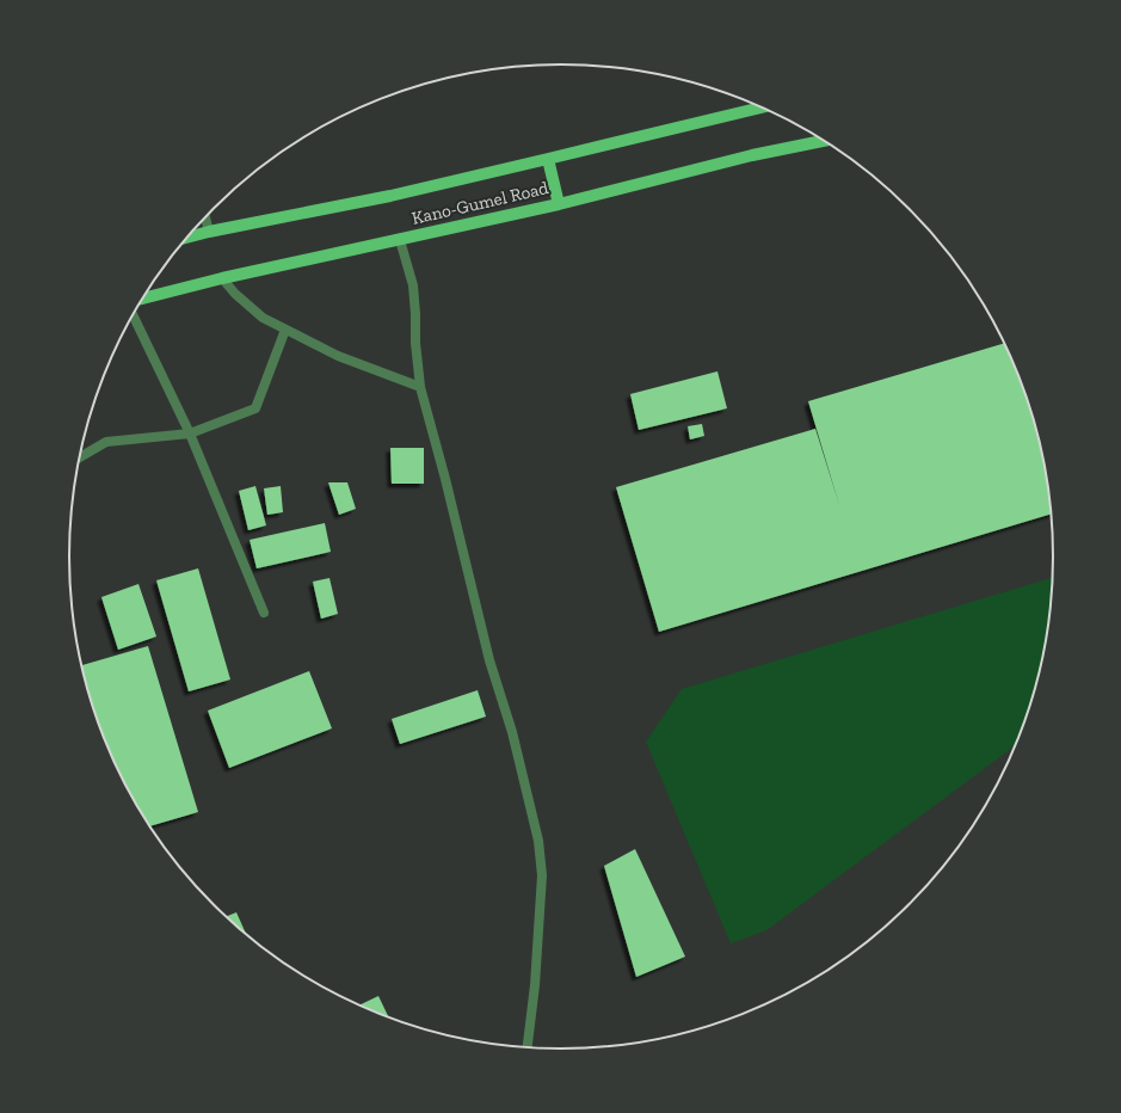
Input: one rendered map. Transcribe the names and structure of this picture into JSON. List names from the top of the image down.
{
  "streets": {
    "main road": ["Kano-Gumel Road"]
  }
}
